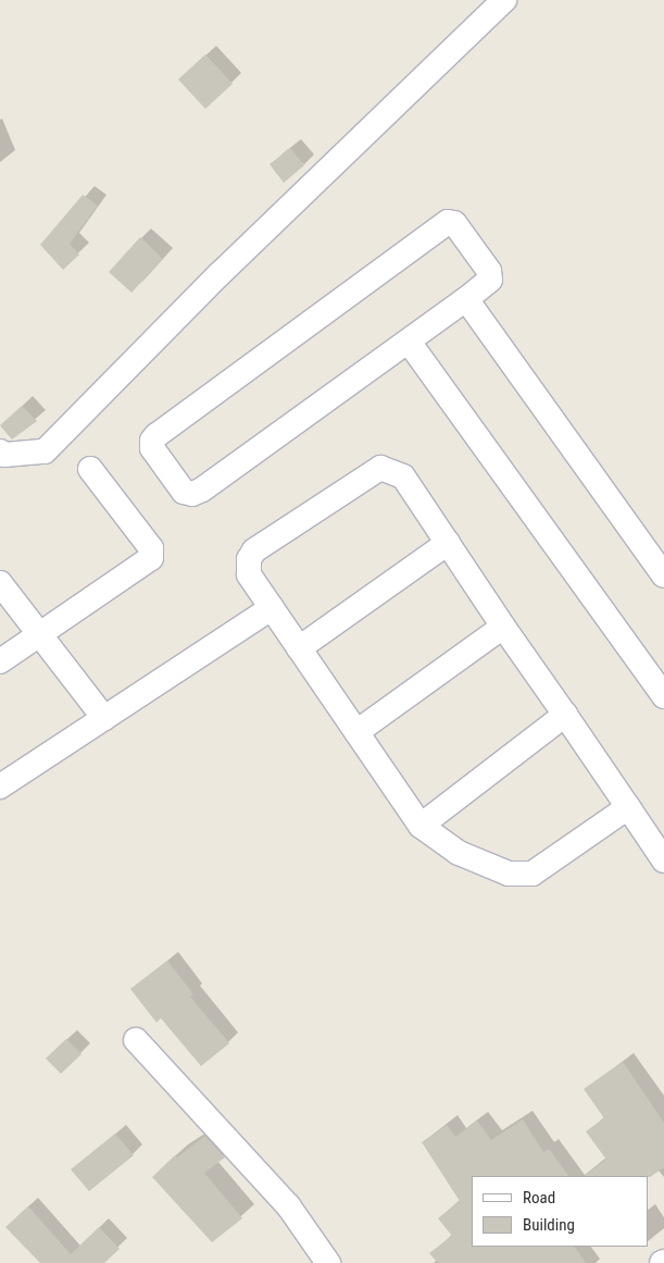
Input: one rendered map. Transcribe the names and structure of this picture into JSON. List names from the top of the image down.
{
  "legend": ["Road", "Building"]
}
